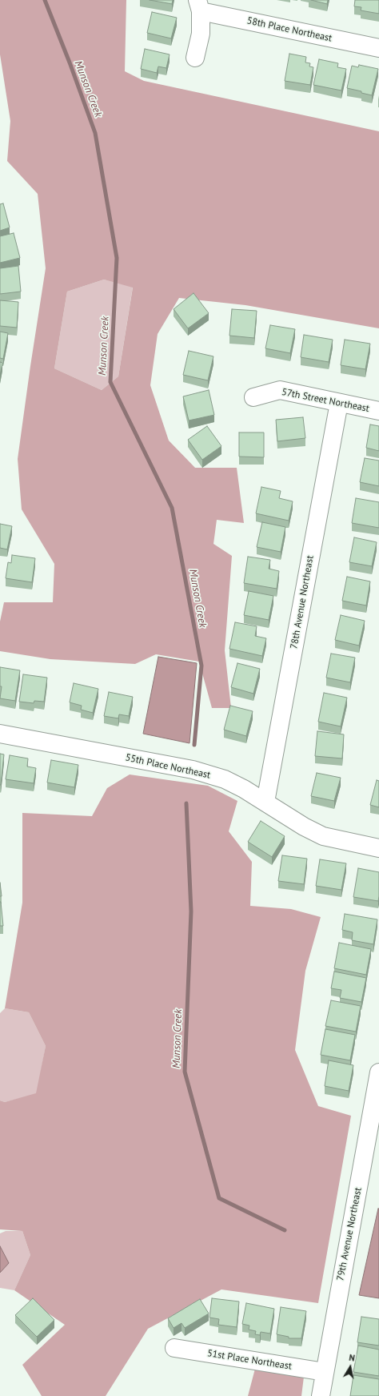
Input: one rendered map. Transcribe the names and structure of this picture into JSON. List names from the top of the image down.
{
  "streets": {
    "street": [
      "58th Place Northeast",
      "57th Street Northeast",
      "78th Avenue Northeast",
      "55th Place Northeast",
      "79th Avenue Northeast",
      "51st Place Northeast"
    ]
  },
  "crossings": [
    ["57th Street Northeast", "78th Avenue Northeast"],
    ["78th Avenue Northeast", "55th Place Northeast"],
    ["79th Avenue Northeast", "51st Place Northeast"]
  ],
  "water": ["Munson Creek"],
  "north": "top"
}
